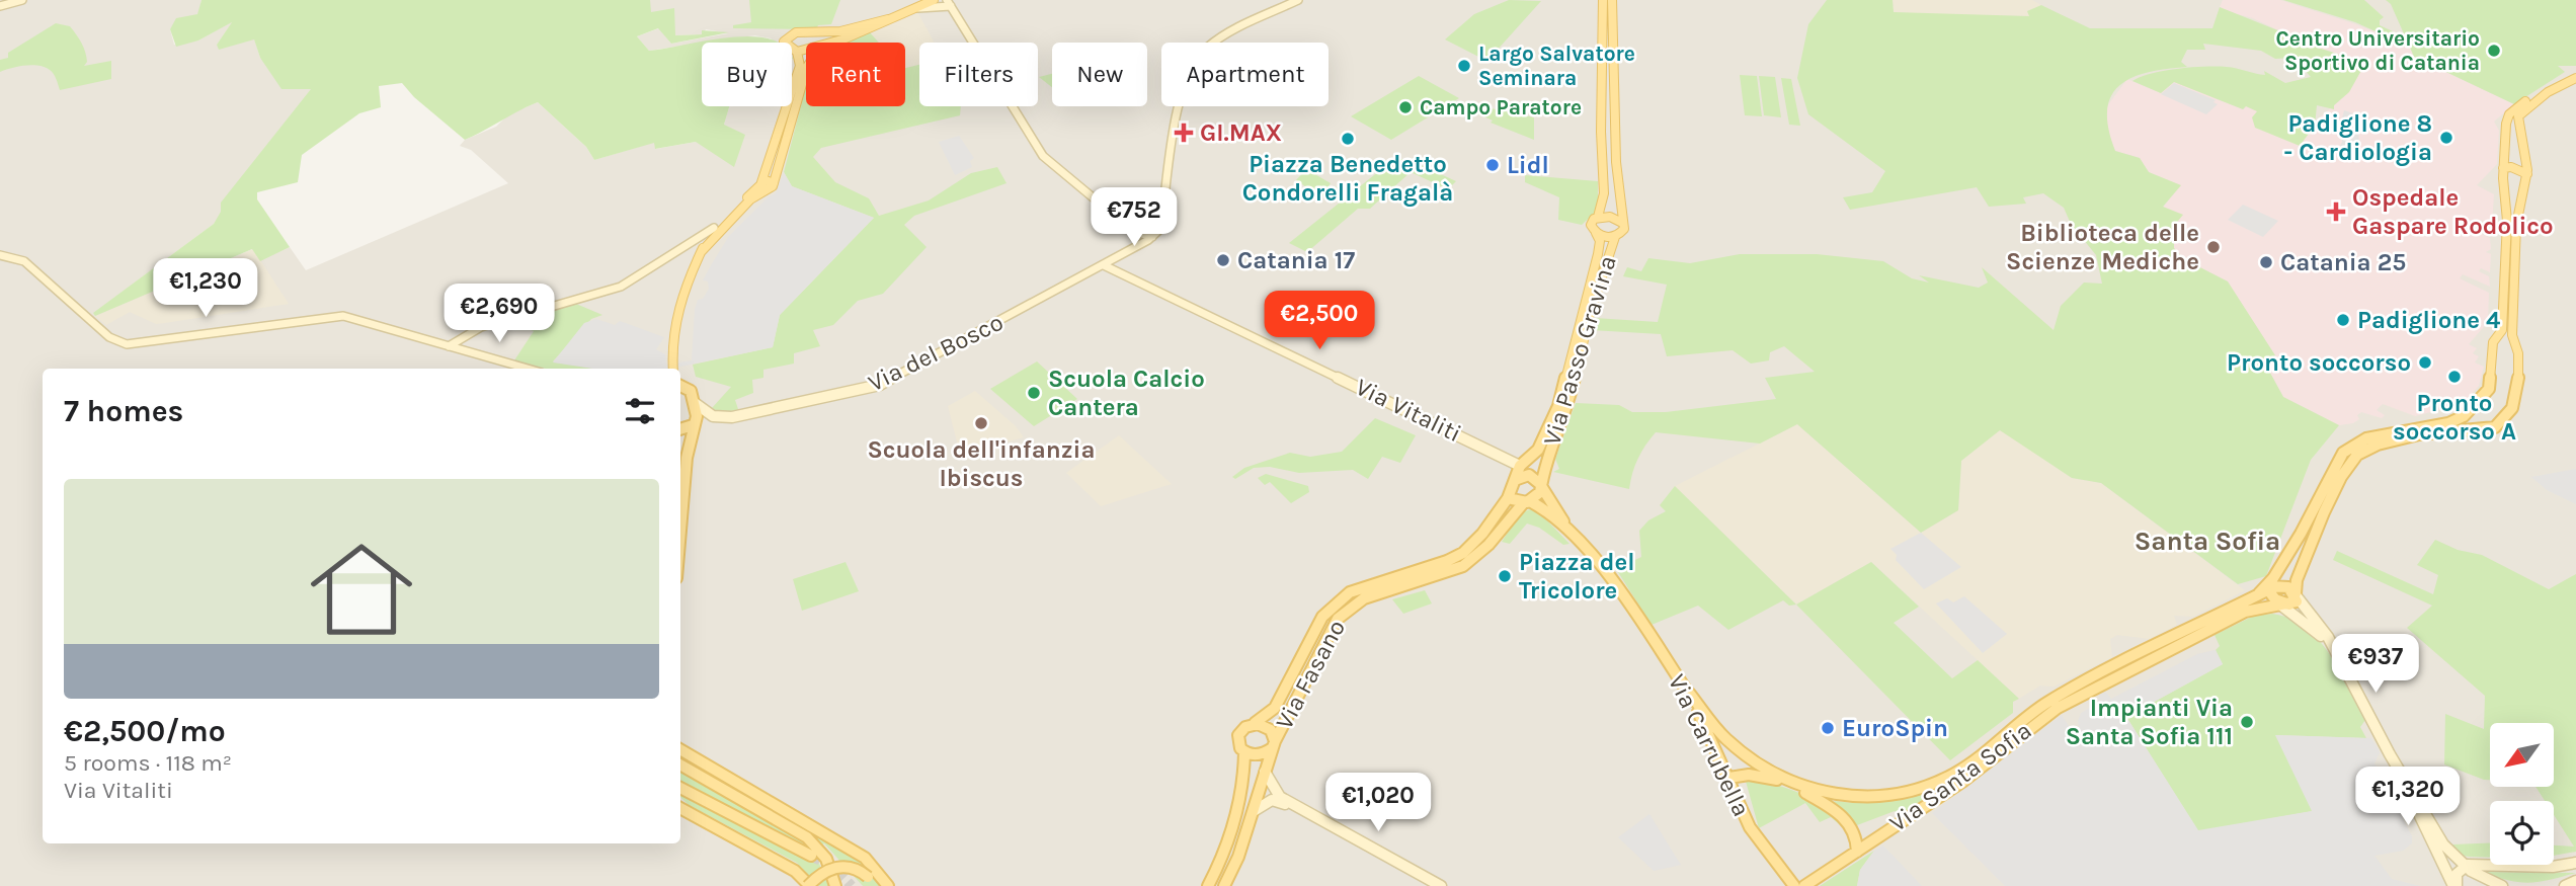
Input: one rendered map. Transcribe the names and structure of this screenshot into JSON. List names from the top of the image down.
{
  "streets": {
    "main road": [
      "Via Passo Gravina",
      "Via del Bosco",
      "Via Vitaliti",
      "Via Fasano",
      "Via Carrubella",
      "Via Santa Sofia"
    ]
  },
  "crossings": [
    ["Via Passo Gravina", "Via Vitaliti"],
    ["Via Passo Gravina", "Via Fasano"],
    ["Via del Bosco", "Via Vitaliti"],
    ["Via Carrubella", "Via Santa Sofia"]
  ],
  "districts": ["Santa Sofia"],
  "places": {
    "other": [
      "Centro Universitario Sportivo di Catania",
      "Largo Salvatore Seminara",
      "Campo Paratore",
      "Padiglione 8 - Cardiologia",
      "Piazza Benedetto Condorelli Fragalà",
      "Lidl",
      "Biblioteca delle Scienze Mediche",
      "Catania 17",
      "Catania 25",
      "Padiglione 4",
      "Pronto soccorso",
      "Pronto soccorso A",
      "Scuola Calcio Cantera",
      "Scuola dell'infanzia Ibiscus",
      "Piazza del Tricolore",
      "Impianti Via Santa Sofia 111",
      "EuroSpin"
    ],
    "health": ["GI.MAX", "Ospedale Gaspare Rodolico"]
  },
  "north": "bottom left",
  "page": {
    "chip": [
      "Buy",
      "Rent",
      "Filters",
      "New",
      "Apartment"
    ],
    "price": [
      "€752",
      "€1,230",
      "€2,690",
      "€2,500",
      "€937",
      "€1,320",
      "€1,020"
    ],
    "heading": "7 homes",
    "list": [
      {
        "name": "€2,500/mo",
        "note": "5 rooms · 118 m² · Via Vitaliti"
      }
    ]
  }
}
